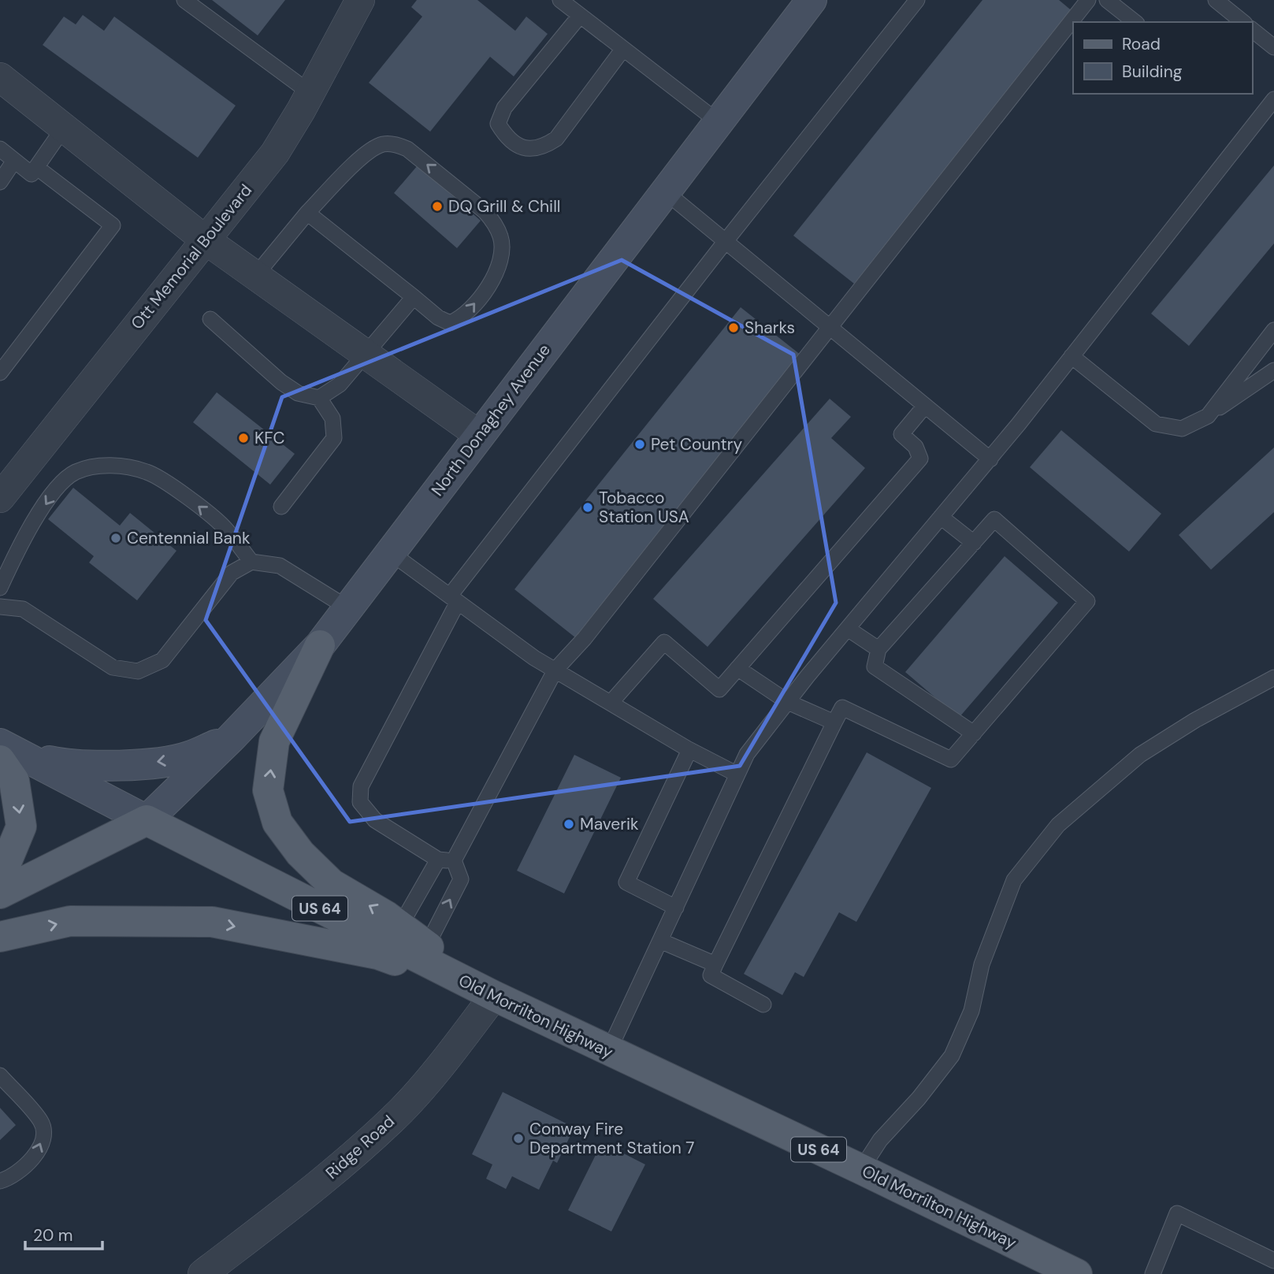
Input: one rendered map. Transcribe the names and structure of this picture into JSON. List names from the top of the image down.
{
  "streets": {
    "main road": ["US 64", "Old Morrilton Highway"],
    "street": ["Ott Memorial Boulevard", "North Donaghey Avenue", "Ridge Road"]
  },
  "crossings": [
    ["North Donaghey Avenue", "Old Morrilton Highway"],
    ["Old Morrilton Highway", "Ridge Road"]
  ],
  "places": [
    "DQ Grill & Chill",
    "Sharks",
    "KFC",
    "Pet Country",
    "Tobacco Station USA",
    "Centennial Bank",
    "Maverik",
    "Conway Fire Department Station 7"
  ],
  "legend": ["Road", "Building"],
  "scale_bar": "20 m"
}
